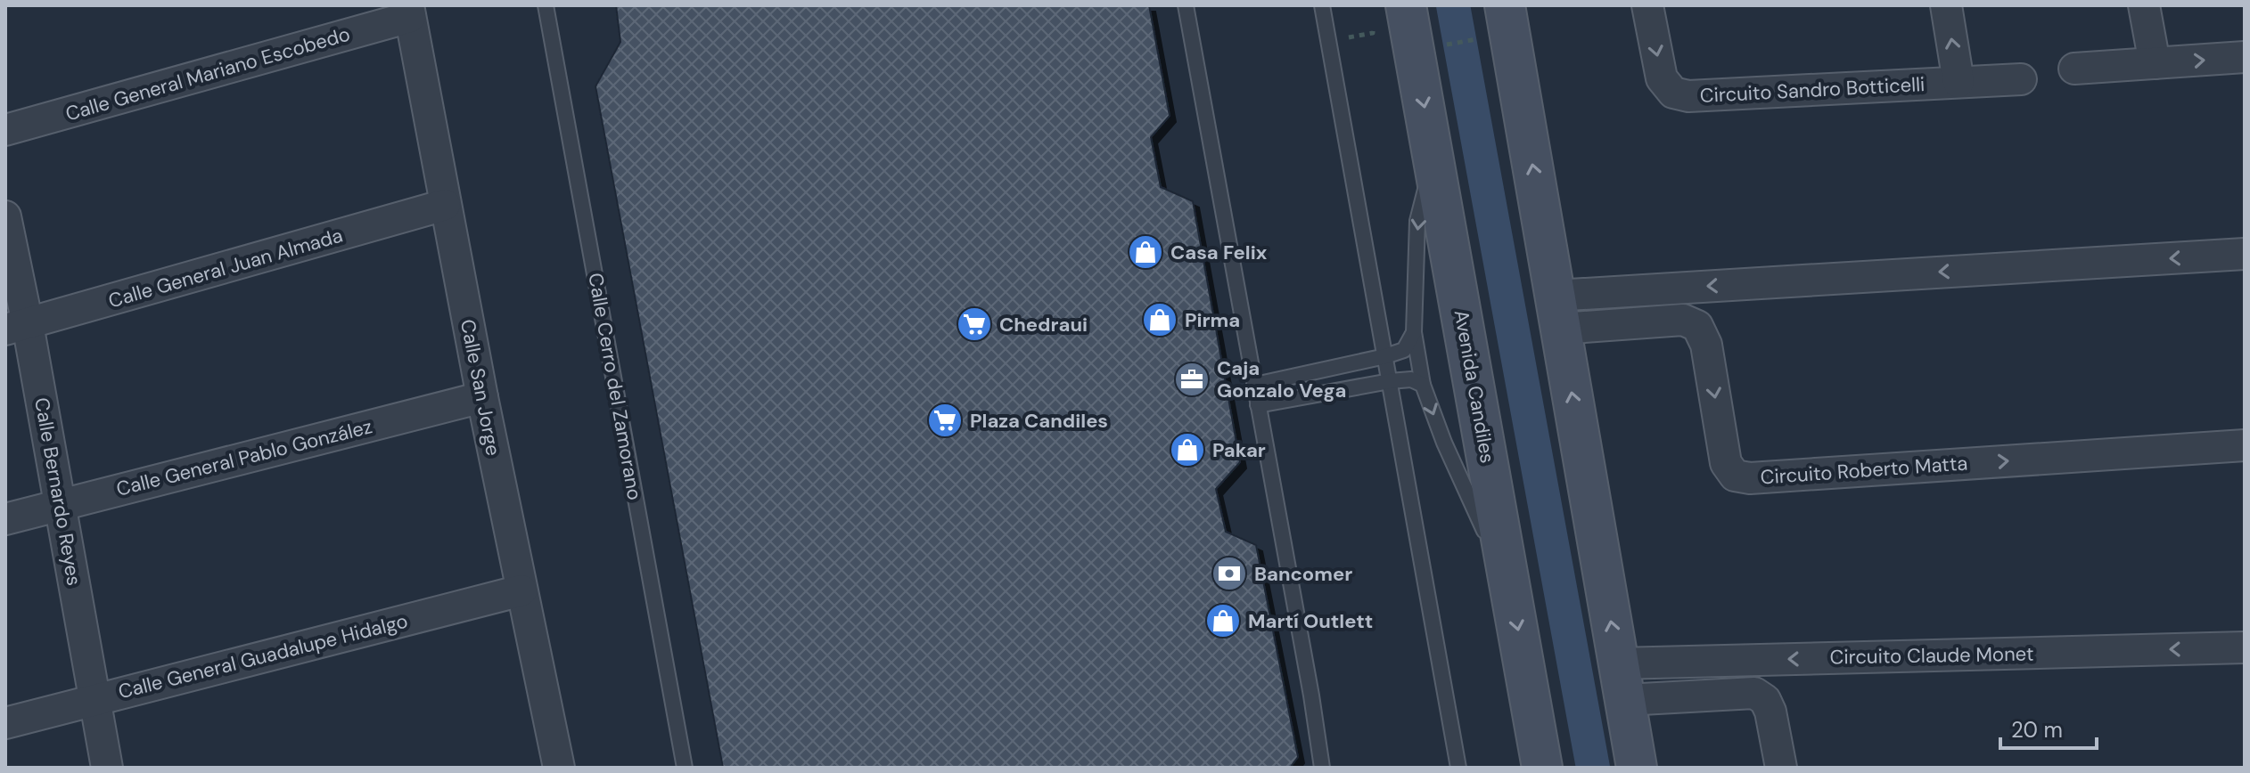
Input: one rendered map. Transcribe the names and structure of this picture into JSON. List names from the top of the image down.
{
  "streets": {
    "main road": ["Avenida Candiles"],
    "street": [
      "Calle General Mariano Escobedo",
      "Circuito Sandro Botticelli",
      "Calle General Juan Almada",
      "Calle San Jorge",
      "Calle General Pablo González",
      "Circuito Roberto Matta",
      "Calle Bernardo Reyes",
      "Circuito Claude Monet",
      "Calle General Guadalupe Hidalgo"
    ],
    "lane": ["Calle Cerro del Zamorano"]
  },
  "crossings": [
    ["Calle General Mariano Escobedo", "Calle San Jorge"],
    ["Calle General Juan Almada", "Calle San Jorge"],
    ["Calle General Juan Almada", "Calle Bernardo Reyes"],
    ["Calle San Jorge", "Calle General Pablo González"],
    ["Calle San Jorge", "Calle General Guadalupe Hidalgo"],
    ["Calle General Pablo González", "Calle Bernardo Reyes"],
    ["Calle Bernardo Reyes", "Calle General Guadalupe Hidalgo"]
  ],
  "one_way": ["Circuito Claude Monet"],
  "places": {
    "shop": [
      "Casa Felix",
      "Pirma",
      "Pakar",
      "Martí Outlett"
    ],
    "supermarket": ["Chedraui", "Plaza Candiles"],
    "office": ["Caja Gonzalo Vega"],
    "bank": ["Bancomer"]
  },
  "scale_bar": "20 m"
}
